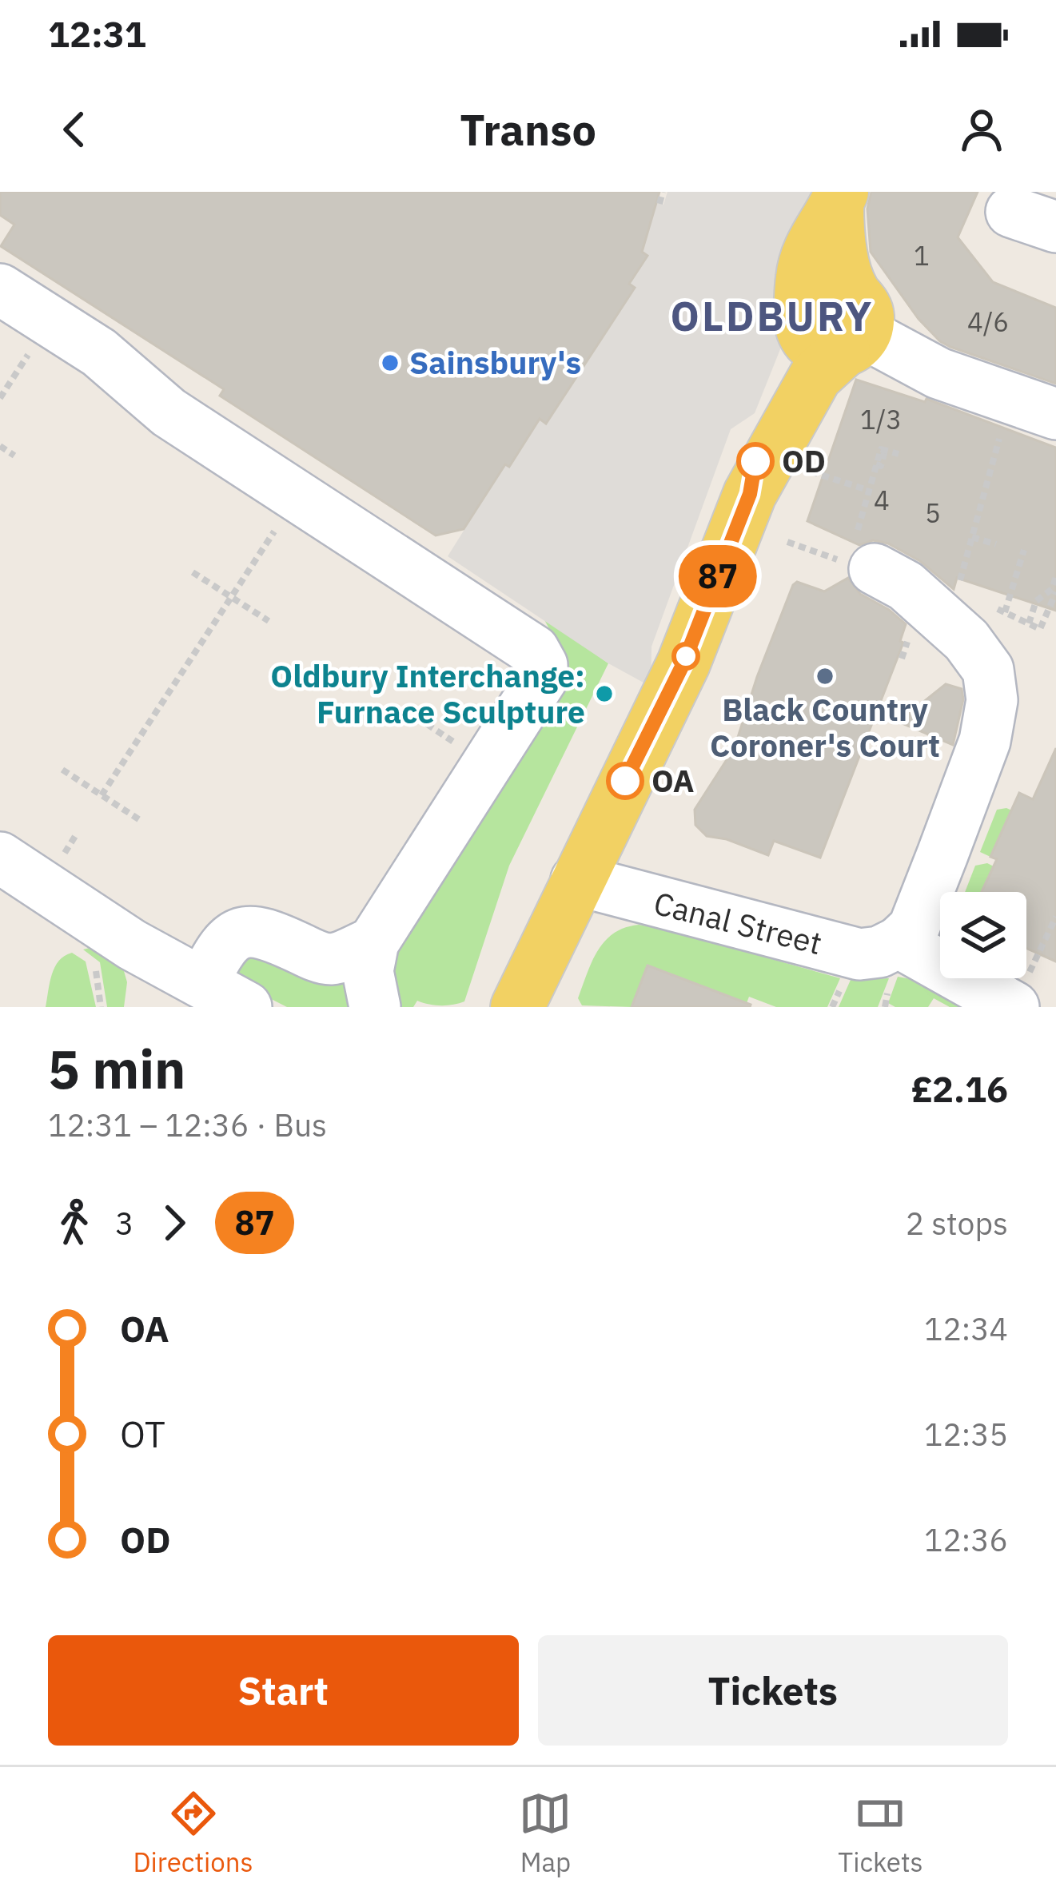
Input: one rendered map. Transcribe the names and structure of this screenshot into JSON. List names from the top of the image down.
{
  "streets": {
    "street": ["Canal Street"]
  },
  "districts": ["OLDBURY"],
  "places": [
    "Sainsbury's",
    "OD",
    "Black Country Coroner's Court",
    "Oldbury Interchange: Furnace Sculpture",
    "OA"
  ],
  "lines": ["bus line 87"],
  "house_numbers": [
    "1",
    "4/6",
    "1/3",
    "4",
    "5"
  ],
  "page": {
    "status": "12:31",
    "header": "Transo",
    "on_map": "87",
    "heading": ["5 min", "12:31 – 12:36 · Bus", "£2.16"],
    "legs": ["3", "87", "2 stops"],
    "list": [
      {
        "name": "OA",
        "value": "12:34"
      },
      {
        "name": "OT",
        "value": "12:35"
      },
      {
        "name": "OD",
        "value": "12:36"
      }
    ],
    "buttons": ["Start", "Tickets"],
    "tabs": ["Directions", "Map", "Tickets"]
  }
}
